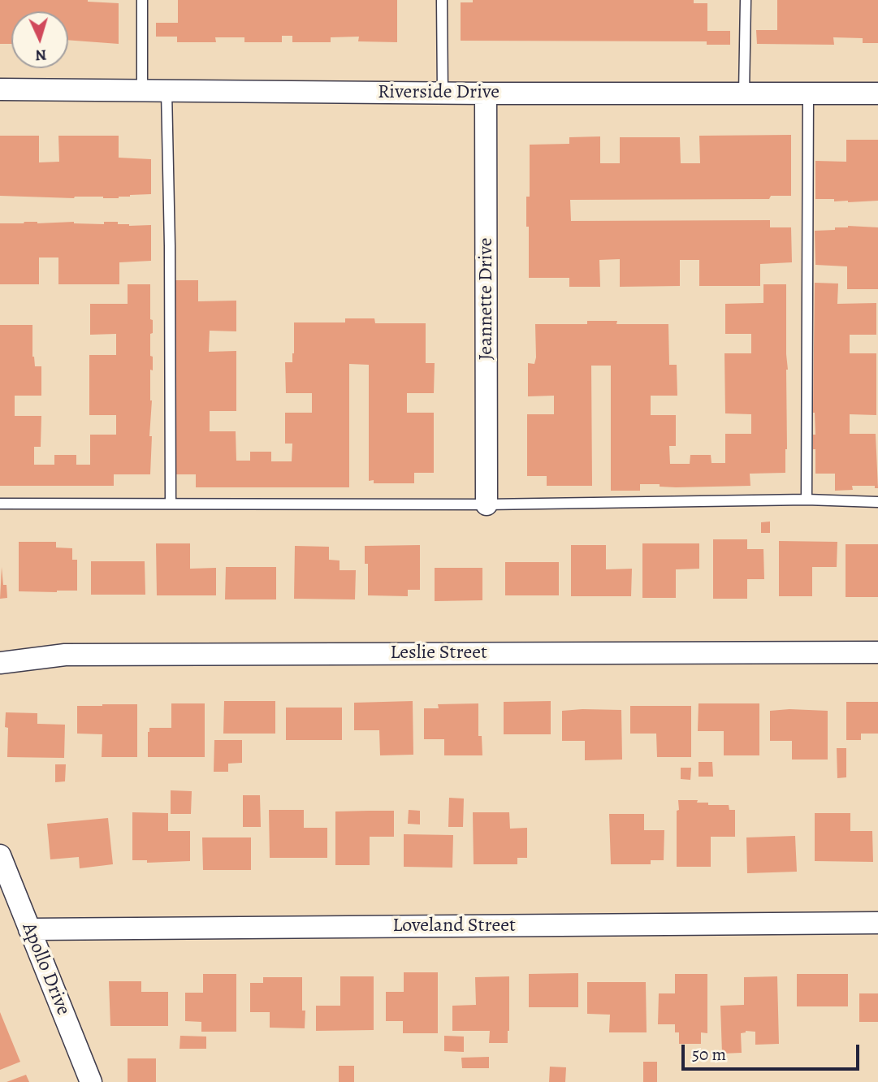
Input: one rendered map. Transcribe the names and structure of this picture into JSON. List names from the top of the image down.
{
  "streets": {
    "street": [
      "Riverside Drive",
      "Jeannette Drive",
      "Leslie Street",
      "Loveland Street",
      "Apollo Drive"
    ]
  },
  "crossings": [
    ["Riverside Drive", "Jeannette Drive"],
    ["Loveland Street", "Apollo Drive"]
  ],
  "scale_bar": "50 m",
  "north": "bottom"
}
